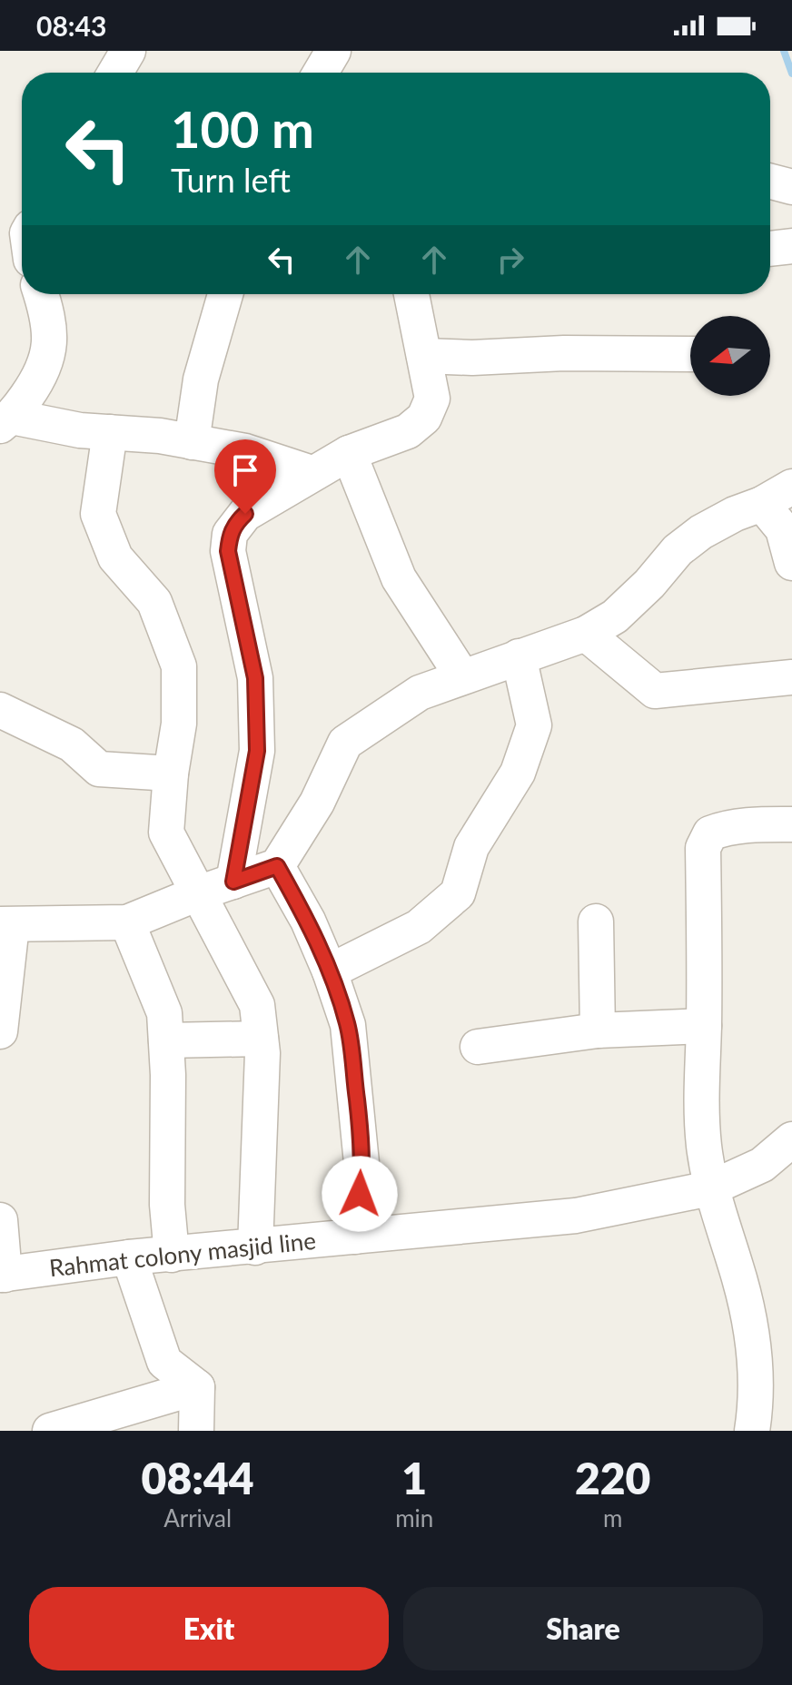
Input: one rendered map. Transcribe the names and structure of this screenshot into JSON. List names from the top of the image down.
{
  "streets": {
    "street": ["Rahmat colony masjid line"]
  },
  "north": "left",
  "page": {
    "status": "08:43",
    "turn": ["100 m", "Turn left"],
    "eta": [
      "08:44",
      "Arrival",
      "1",
      "min",
      "220",
      "m"
    ],
    "buttons": ["Exit", "Share"]
  }
}
